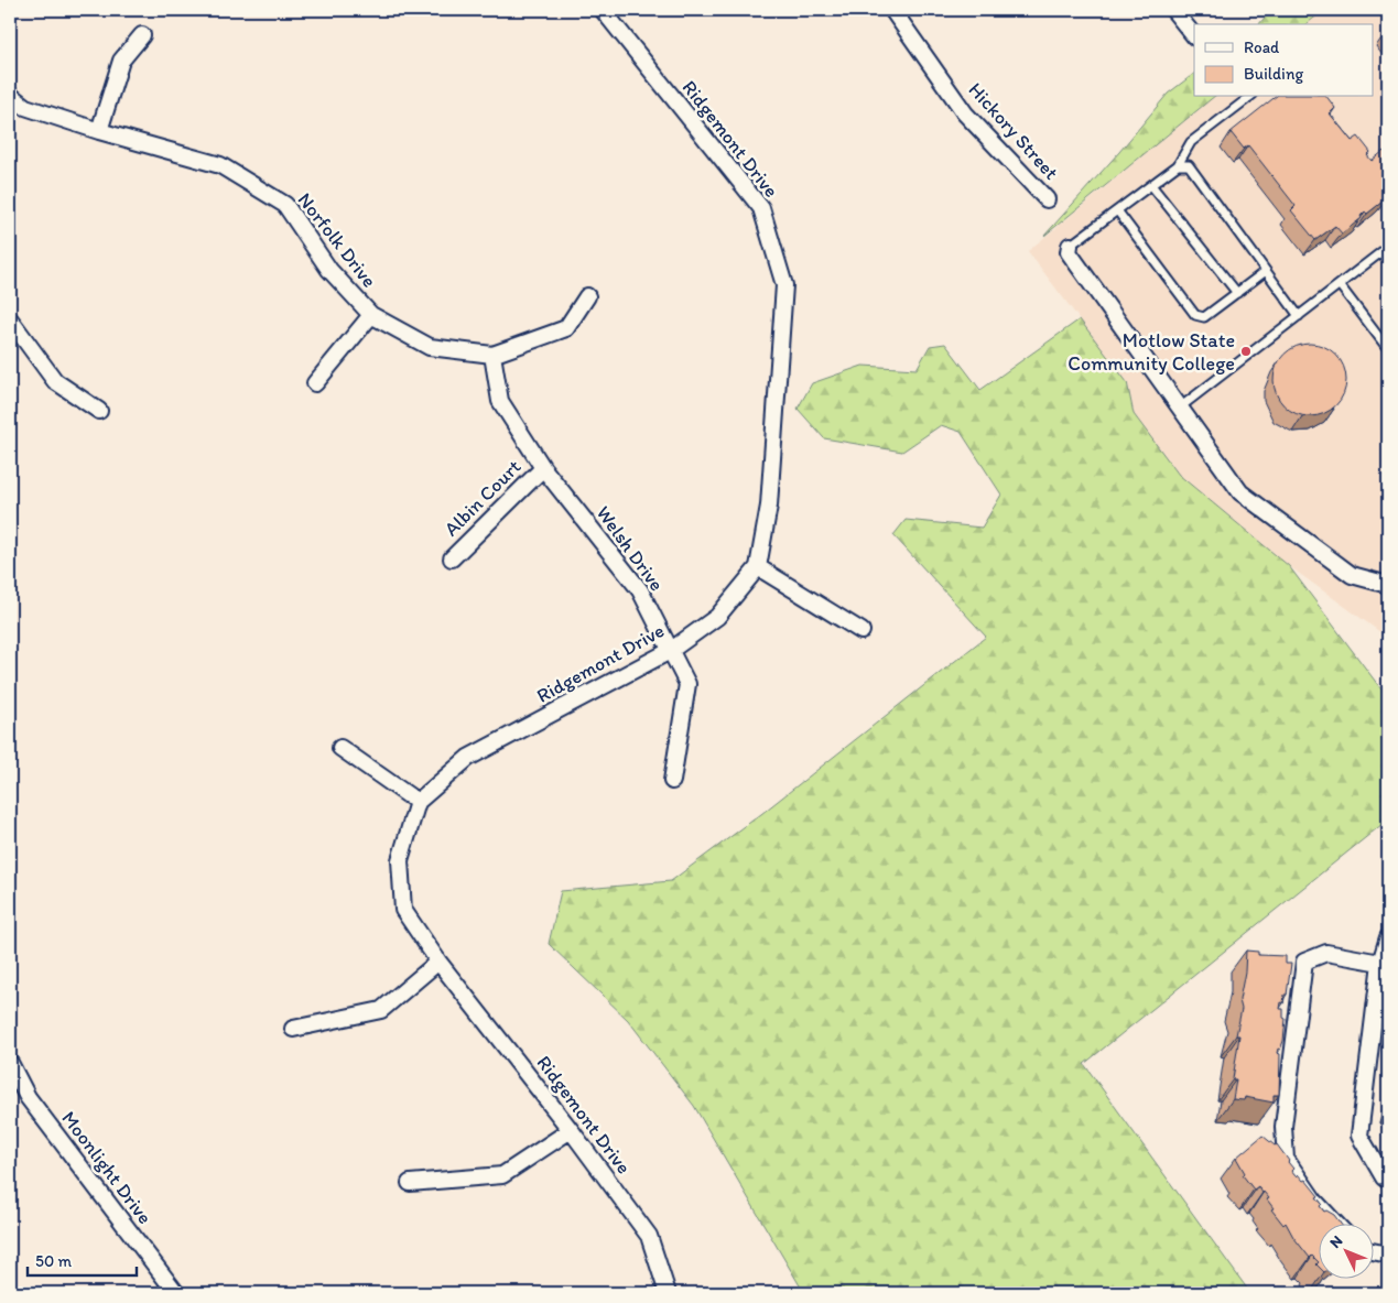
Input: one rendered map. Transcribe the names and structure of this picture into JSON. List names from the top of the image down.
{
  "streets": {
    "street": [
      "Hickory Street",
      "Ridgemont Drive",
      "Norfolk Drive",
      "Albin Court",
      "Welsh Drive",
      "Moonlight Drive"
    ]
  },
  "crossings": [
    ["Ridgemont Drive", "Welsh Drive"],
    ["Norfolk Drive", "Welsh Drive"],
    ["Albin Court", "Welsh Drive"]
  ],
  "places": ["Motlow State Community College"],
  "legend": ["Road", "Building"],
  "scale_bar": "50 m",
  "north": "top left"
}
